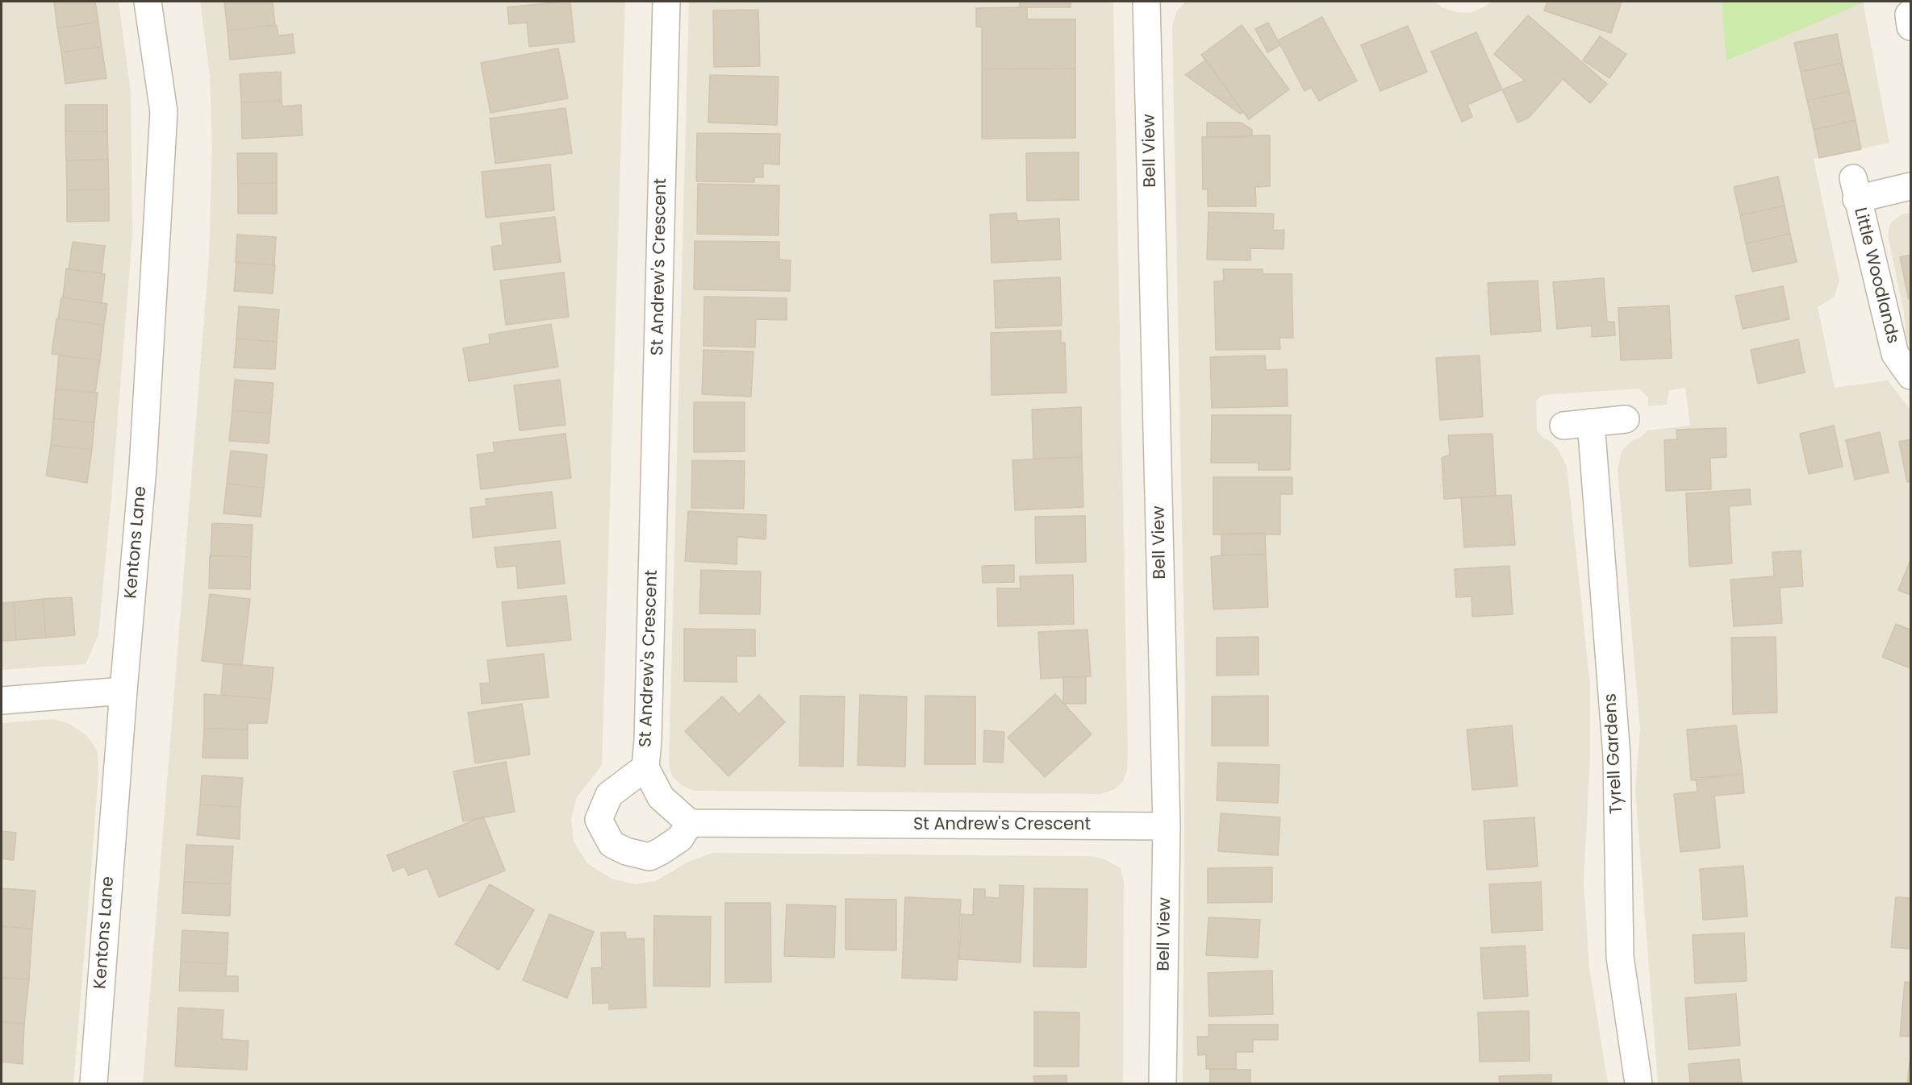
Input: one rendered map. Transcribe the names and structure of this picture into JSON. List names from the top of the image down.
{
  "streets": {
    "street": [
      "Bell View",
      "St Andrew's Crescent",
      "Little Woodlands",
      "Kentons Lane",
      "Tyrell Gardens"
    ]
  },
  "crossings": [
    ["Bell View", "St Andrew's Crescent"]
  ]
}
